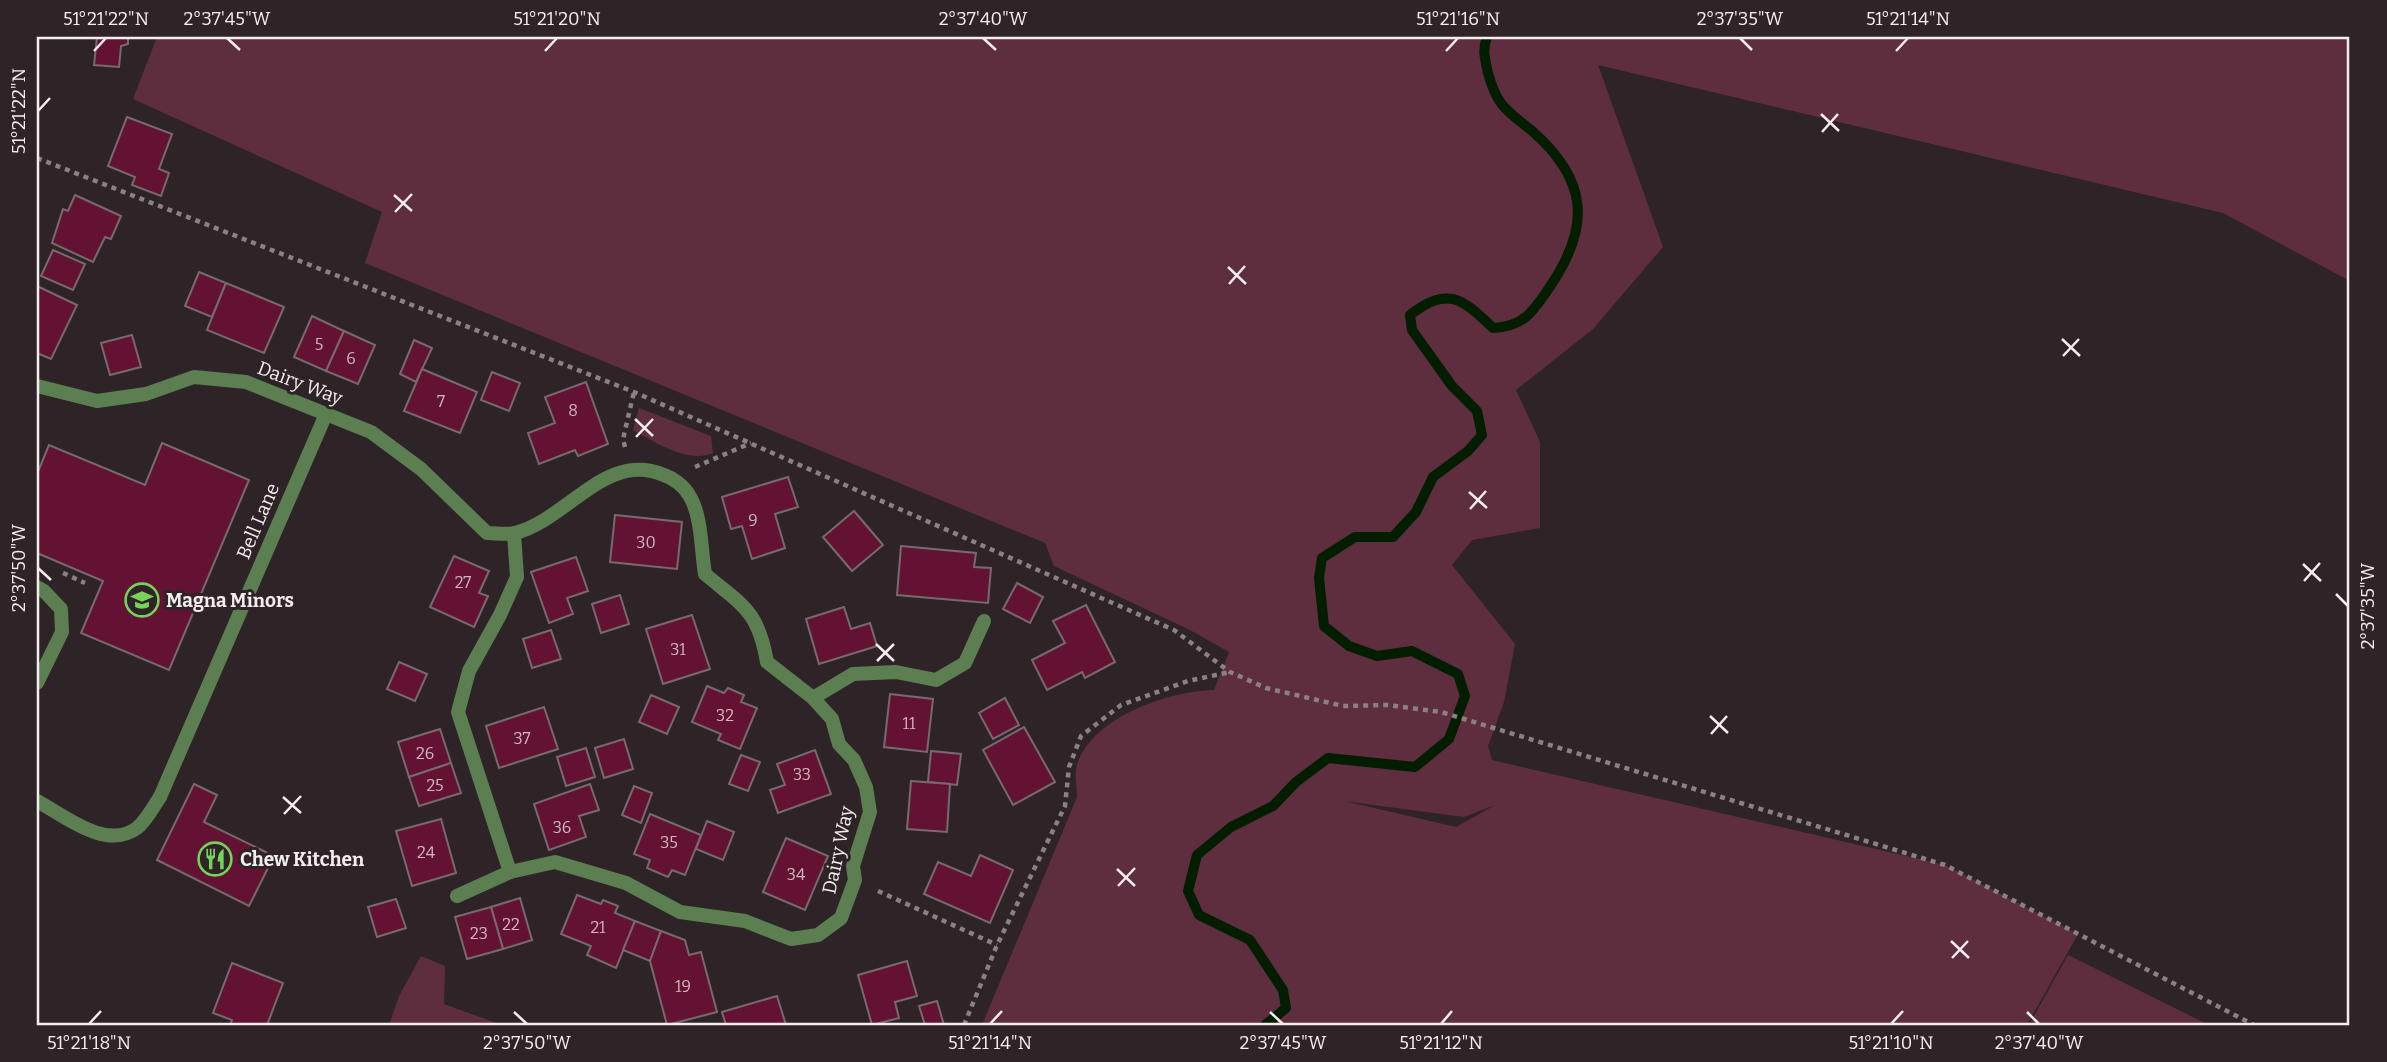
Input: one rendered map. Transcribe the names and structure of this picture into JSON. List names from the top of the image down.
{
  "streets": {
    "street": ["Dairy Way", "Bell Lane"]
  },
  "crossings": [
    ["Dairy Way", "Bell Lane"]
  ],
  "places": {
    "school or university": ["Magna Minors"],
    "restaurant": ["Chew Kitchen"]
  },
  "house_numbers": [
    "5",
    "6",
    "7",
    "8",
    "9",
    "30",
    "27",
    "31",
    "32",
    "11",
    "37",
    "26",
    "33",
    "25",
    "36",
    "35",
    "24",
    "34",
    "22",
    "21",
    "23",
    "19"
  ],
  "coordinates": [
    "51°21'22\"N",
    "2°37'45\"W",
    "51°21'20\"N",
    "2°37'40\"W",
    "51°21'16\"N",
    "2°37'35\"W",
    "51°21'14\"N",
    "2°37'50\"W",
    "51°21'18\"N",
    "51°21'12\"N",
    "51°21'10\"N"
  ]
}
